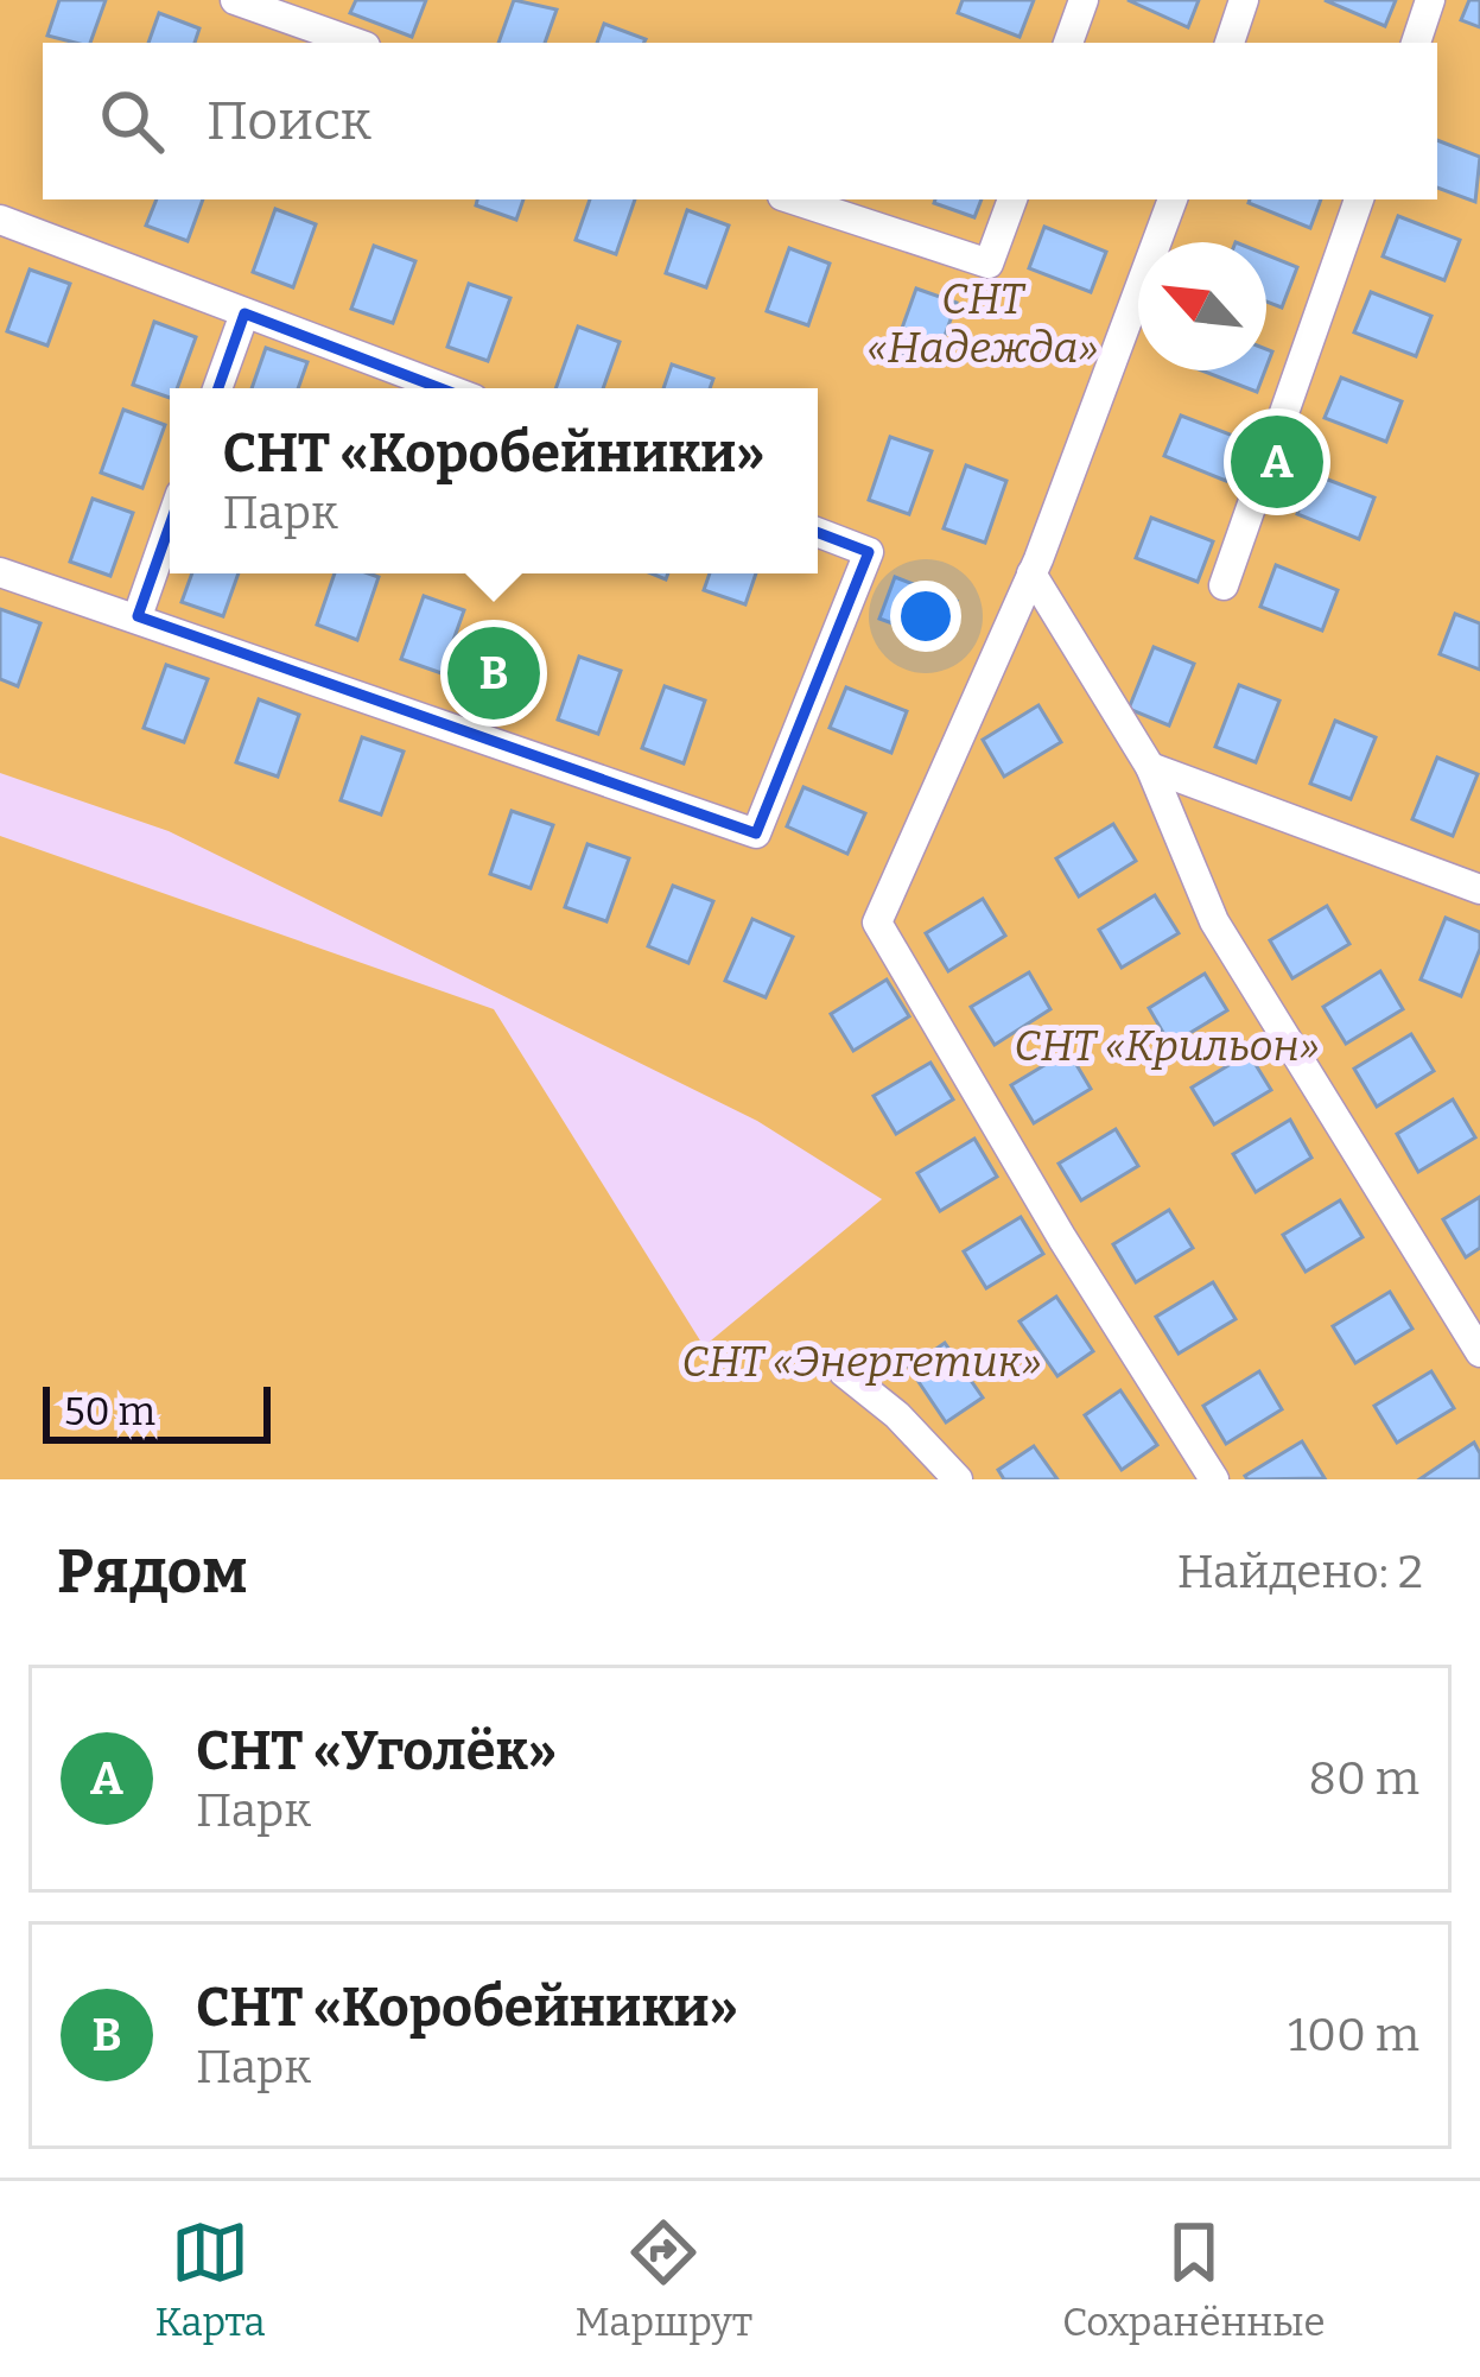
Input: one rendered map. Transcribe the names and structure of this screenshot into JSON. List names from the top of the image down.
{
  "parks": ["СНТ «Надежда»", "СНТ «Крильон»", "СНТ «Энергетик»"],
  "scale_bar": "50 m",
  "north": "top left",
  "page": {
    "search": "Поиск",
    "popup": ["СНТ «Коробейники»", "Парк"],
    "pins": ["A", "B"],
    "scale": "50 m",
    "heading": ["Рядом", "Найдено: 2"],
    "list": [
      {
        "mark": "A",
        "name": "СНТ «Уголёк»",
        "note": "Парк",
        "value": "80 m"
      },
      {
        "mark": "B",
        "name": "СНТ «Коробейники»",
        "note": "Парк",
        "value": "100 m"
      }
    ],
    "nav": ["Карта", "Маршрут", "Сохранённые"]
  }
}
